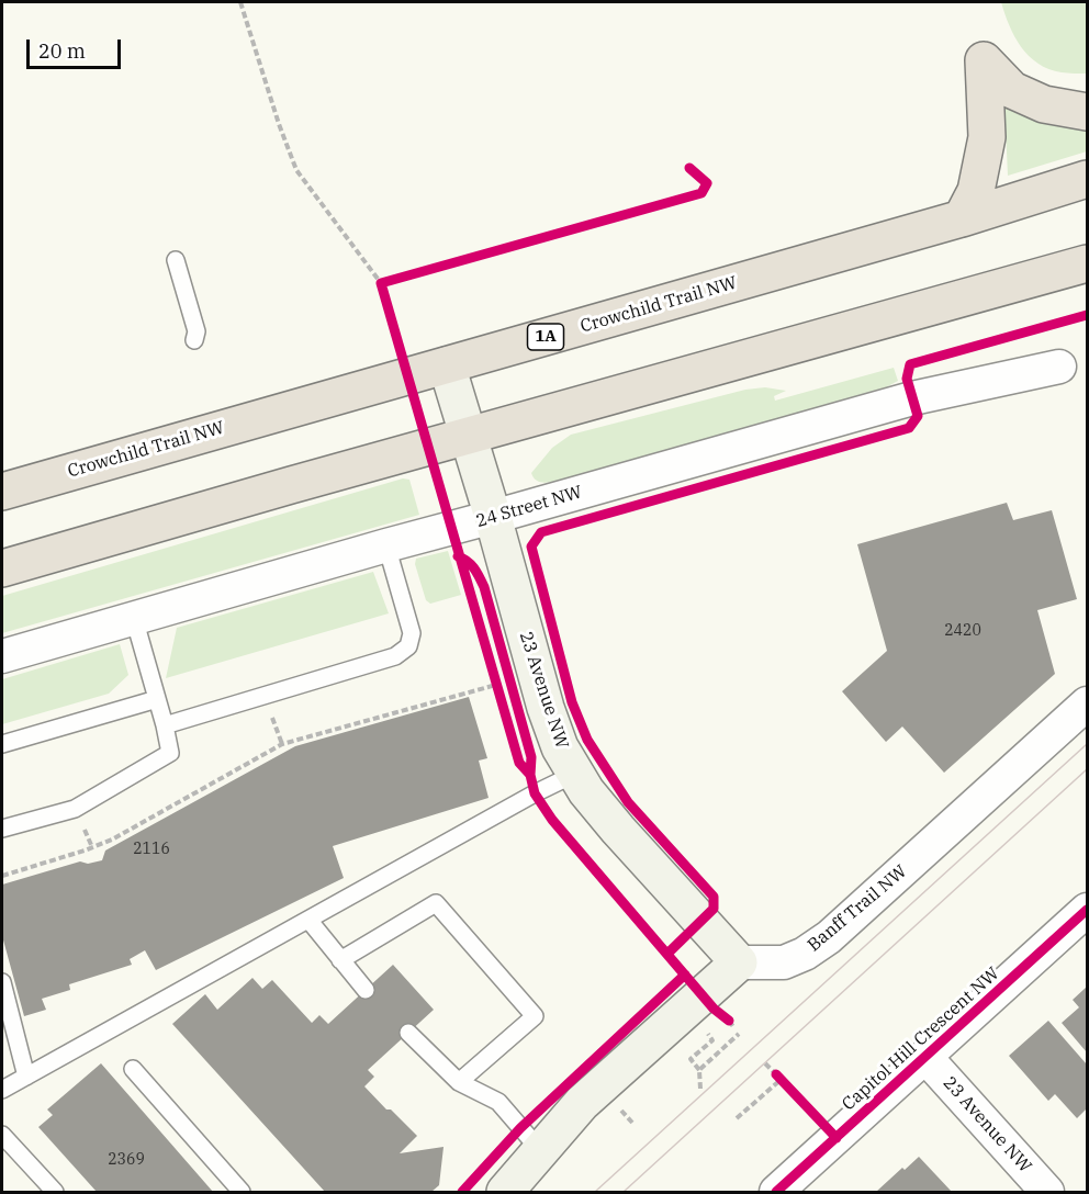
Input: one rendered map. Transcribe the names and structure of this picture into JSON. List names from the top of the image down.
{
  "streets": {
    "highway": ["Crowchild Trail NW", "1A"],
    "street": [
      "24 Street NW",
      "23 Avenue NW",
      "Banff Trail NW",
      "Capitol Hill Crescent NW"
    ]
  },
  "crossings": [
    ["Crowchild Trail NW", "23 Avenue NW"],
    ["24 Street NW", "23 Avenue NW"],
    ["23 Avenue NW", "Banff Trail NW"],
    ["23 Avenue NW", "Capitol Hill Crescent NW"]
  ],
  "house_numbers": ["2420", "2116", "2369"],
  "scale_bar": "20 m"
}
